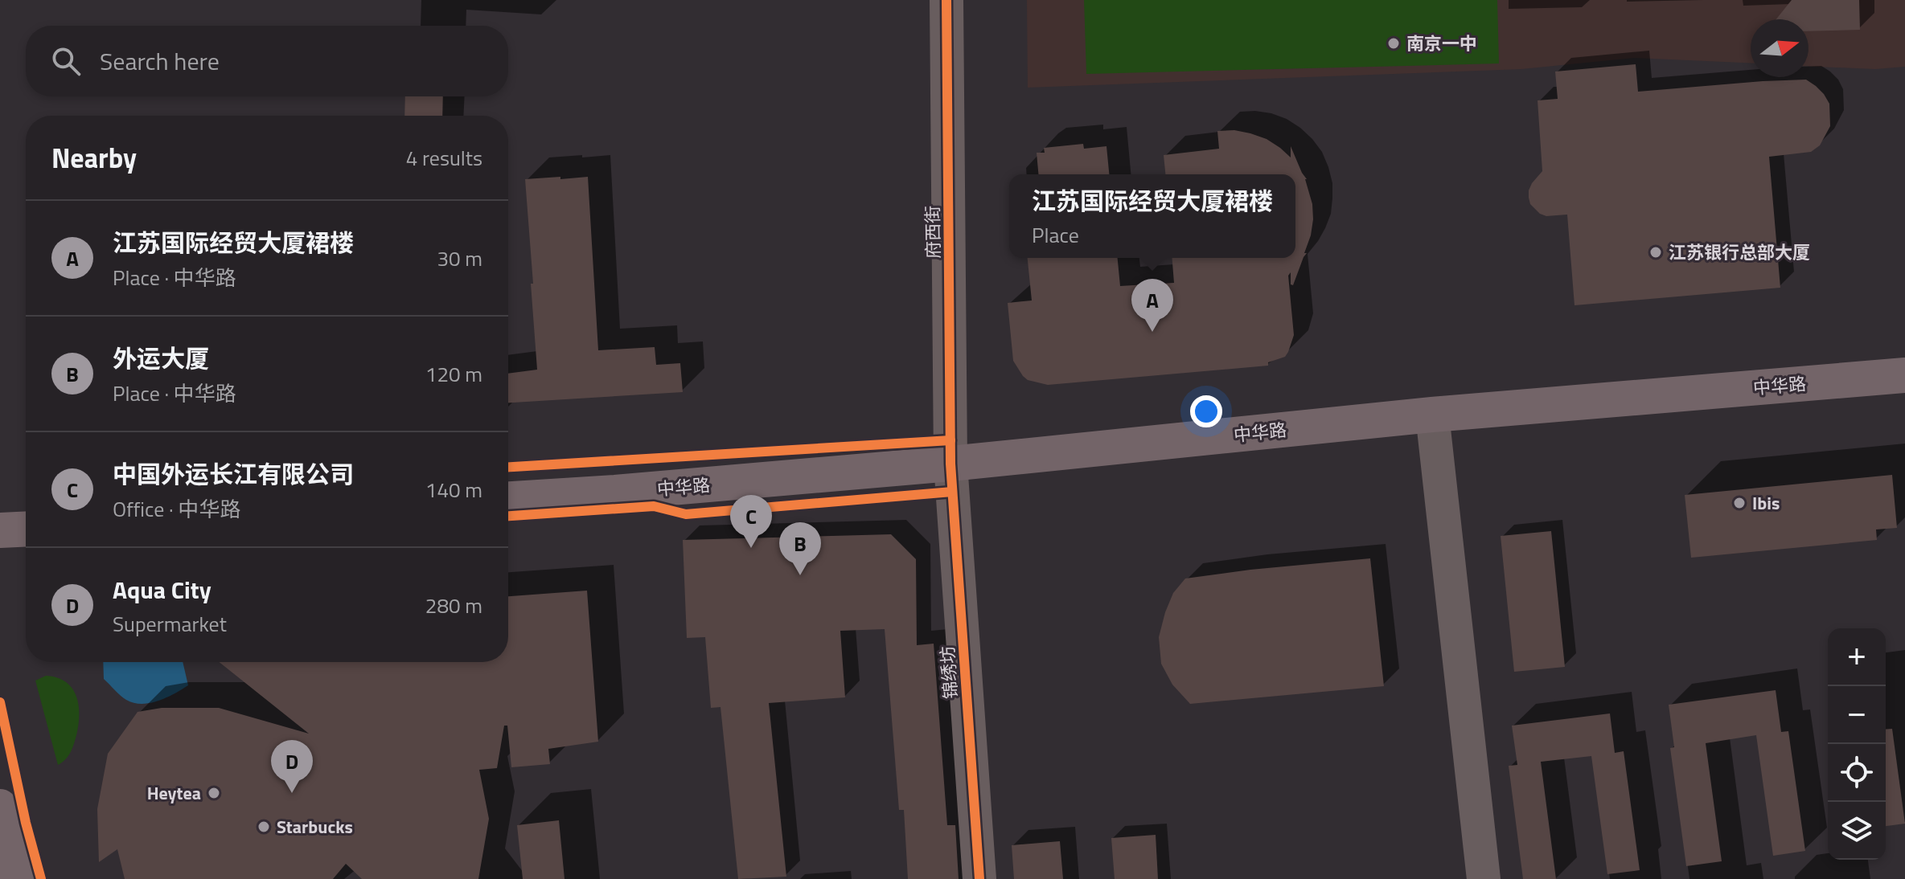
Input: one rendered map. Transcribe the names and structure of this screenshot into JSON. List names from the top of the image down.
{
  "streets": {
    "main road": ["中华路"],
    "street": ["府西街", "锦绣坊"]
  },
  "crossings": [
    ["府西街", "中华路"],
    ["府西街", "锦绣坊"],
    ["中华路", "锦绣坊"]
  ],
  "places": [
    "南京一中",
    "江苏银行总部大厦",
    "Ibis",
    "Heytea",
    "Starbucks"
  ],
  "north": "right",
  "page": {
    "search": "Search here",
    "heading": ["Nearby", "4 results"],
    "popup": ["江苏国际经贸大厦裙楼", "Place"],
    "list": [
      {
        "mark": "A",
        "name": "江苏国际经贸大厦裙楼",
        "note": "Place · 中华路",
        "value": "30 m"
      },
      {
        "mark": "B",
        "name": "外运大厦",
        "note": "Place · 中华路",
        "value": "120 m"
      },
      {
        "mark": "C",
        "name": "中国外运长江有限公司",
        "note": "Office · 中华路",
        "value": "140 m"
      },
      {
        "mark": "D",
        "name": "Aqua City",
        "note": "Supermarket",
        "value": "280 m"
      }
    ],
    "pins": [
      "A",
      "C",
      "B",
      "D"
    ],
    "map_buttons": ["+", "−"]
  }
}
